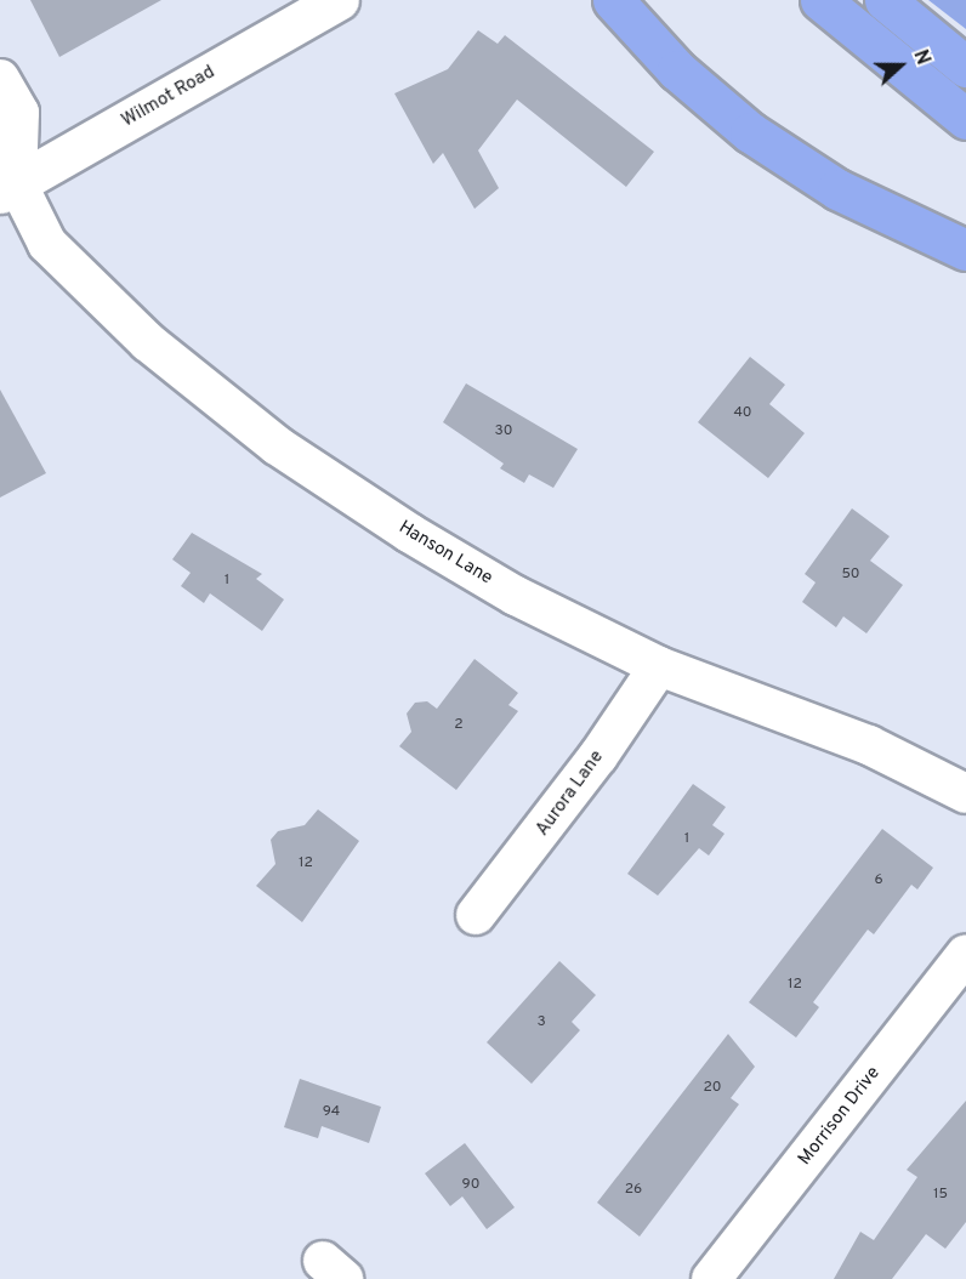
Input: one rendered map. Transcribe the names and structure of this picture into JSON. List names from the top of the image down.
{
  "streets": {
    "street": [
      "Wilmot Road",
      "Hanson Lane",
      "Aurora Lane",
      "Morrison Drive"
    ]
  },
  "crossings": [
    ["Wilmot Road", "Hanson Lane"],
    ["Hanson Lane", "Aurora Lane"]
  ],
  "house_numbers": [
    "40",
    "30",
    "50",
    "1",
    "2",
    "1",
    "12",
    "6",
    "12",
    "3",
    "20",
    "94",
    "90",
    "26",
    "15"
  ],
  "north": "right"
}
